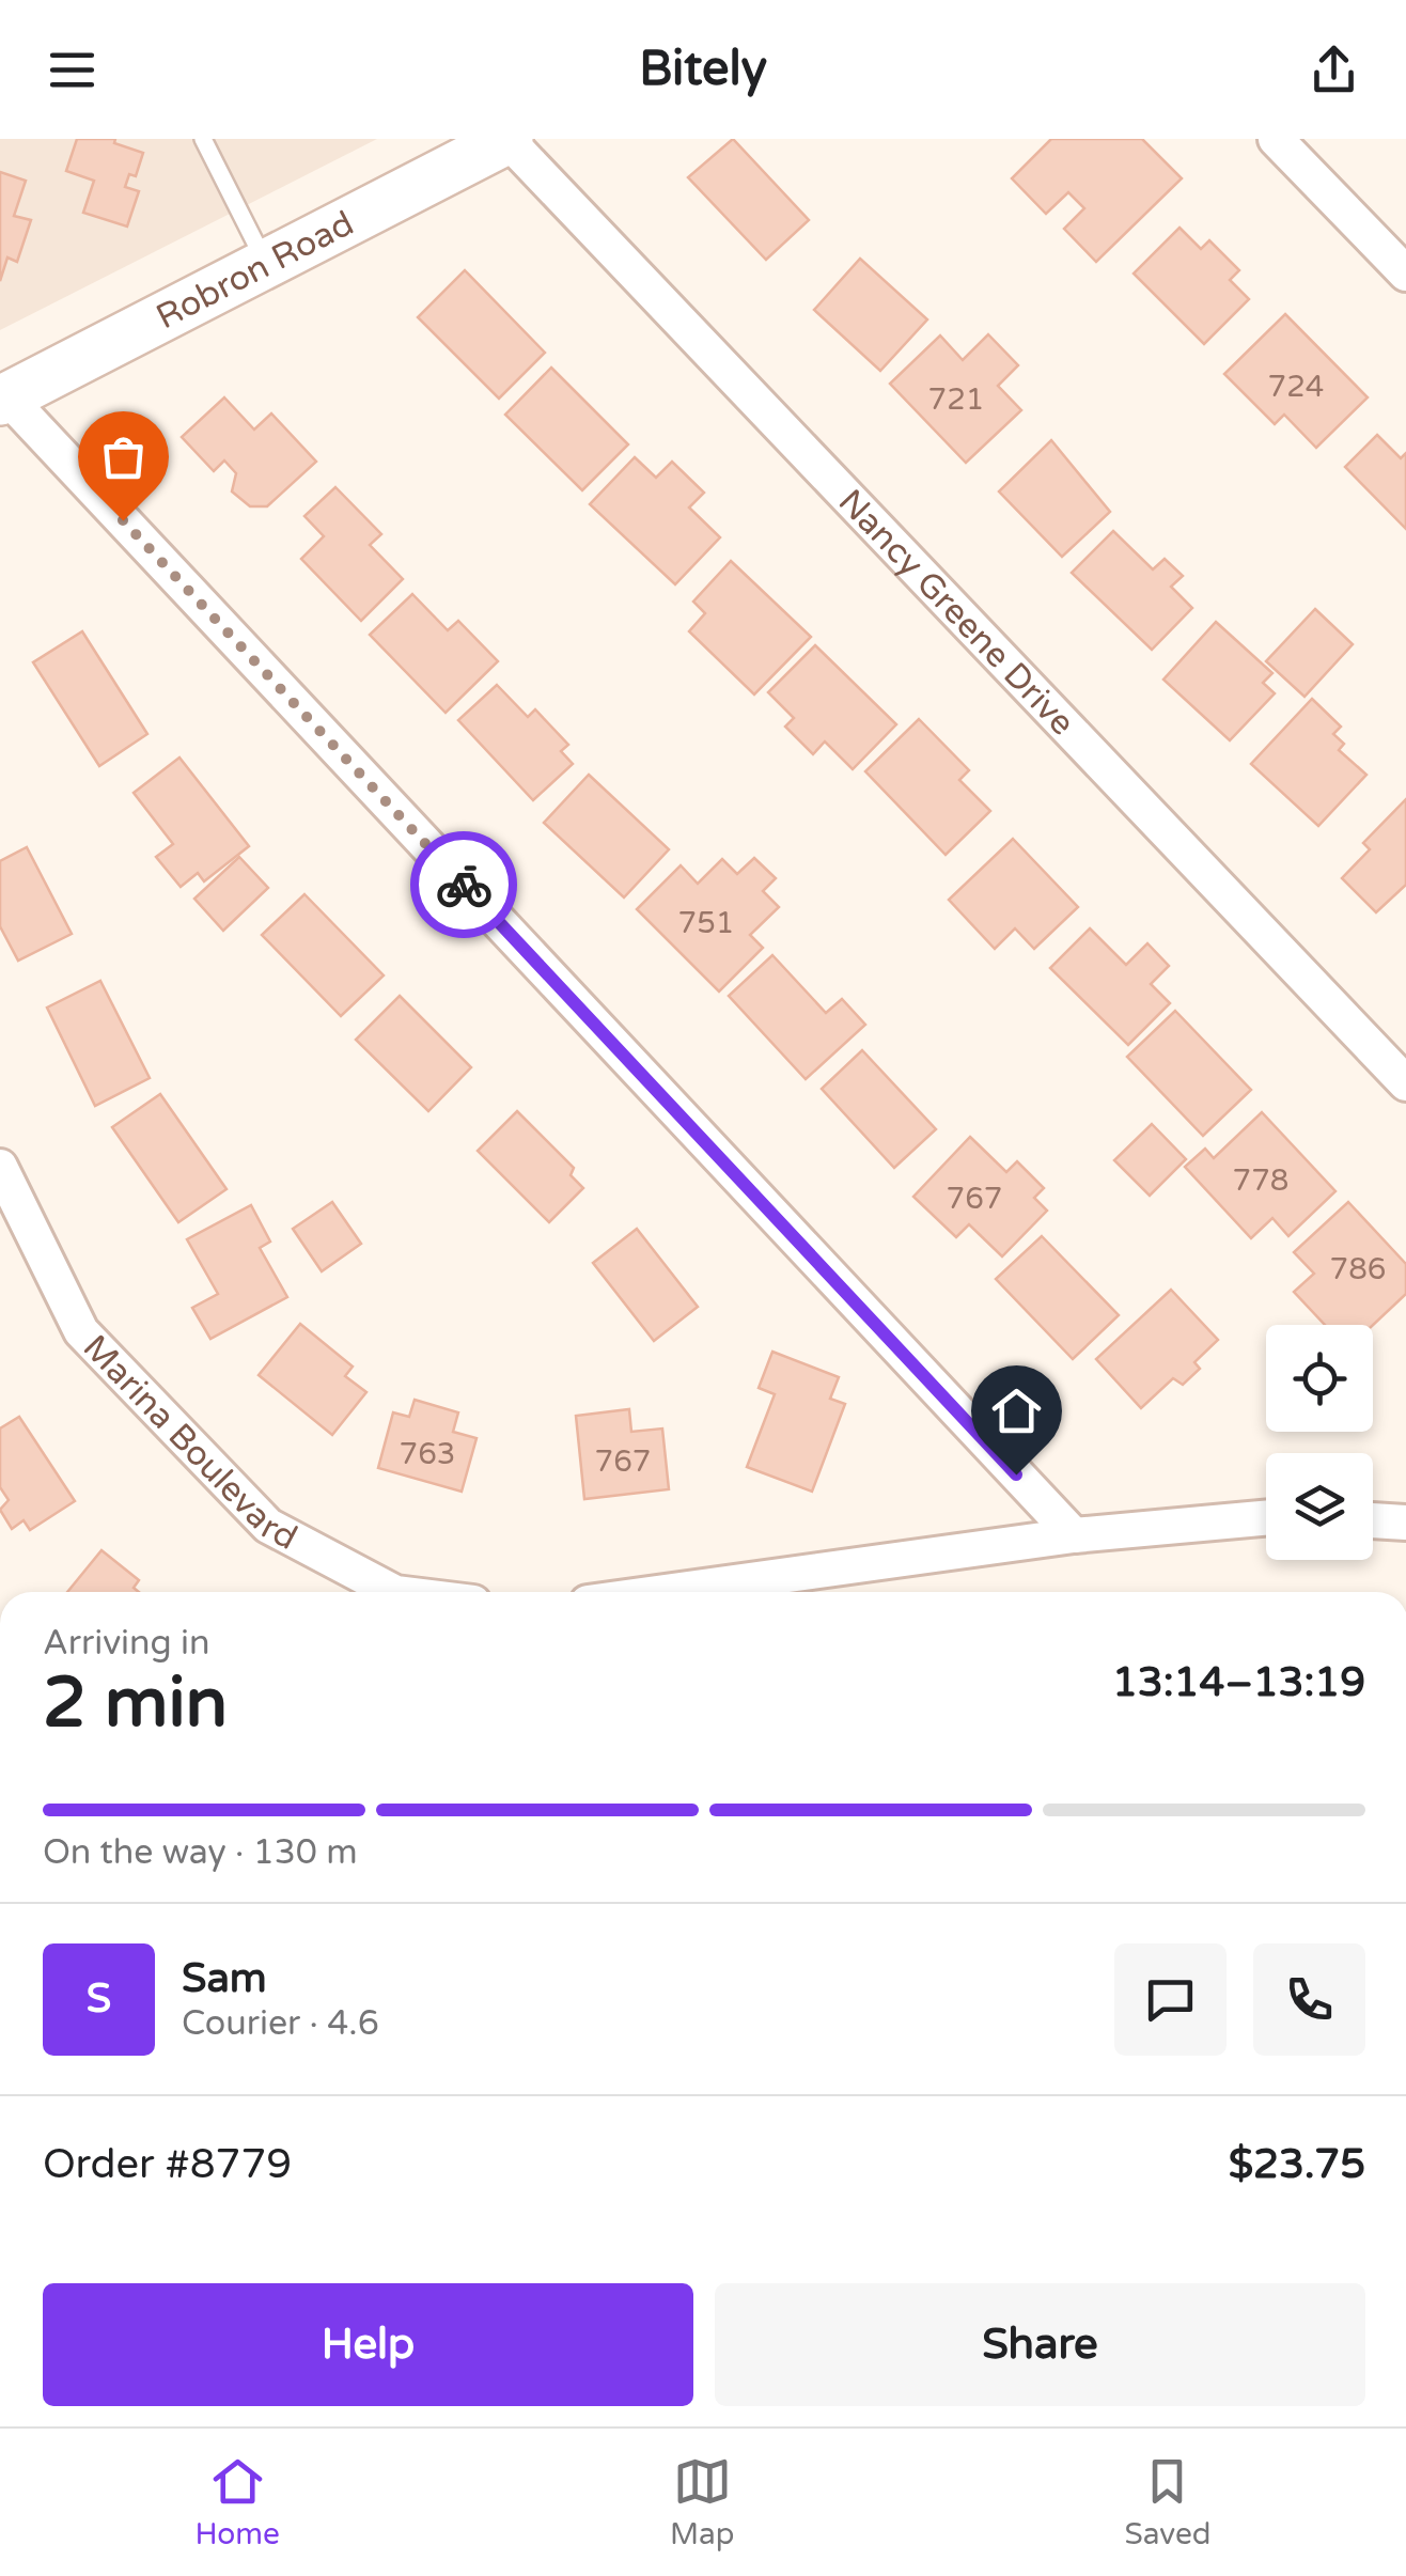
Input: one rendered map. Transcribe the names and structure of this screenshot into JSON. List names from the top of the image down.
{
  "streets": {
    "street": ["Robron Road", "Nancy Greene Drive", "Marina Boulevard"]
  },
  "crossings": [
    ["Robron Road", "Nancy Greene Drive"]
  ],
  "house_numbers": [
    "724",
    "721",
    "751",
    "778",
    "767",
    "786",
    "763",
    "767"
  ],
  "page": {
    "header": "Bitely",
    "heading": ["2 min", "Arriving in", "13:14–13:19"],
    "panel": [
      "Sam",
      "Courier · 4.6",
      "Order #8779",
      "$23.75"
    ],
    "bar": "On the way · 130 m",
    "round": "S",
    "buttons": ["Help", "Share"],
    "tabs": ["Home", "Map", "Saved"]
  }
}
